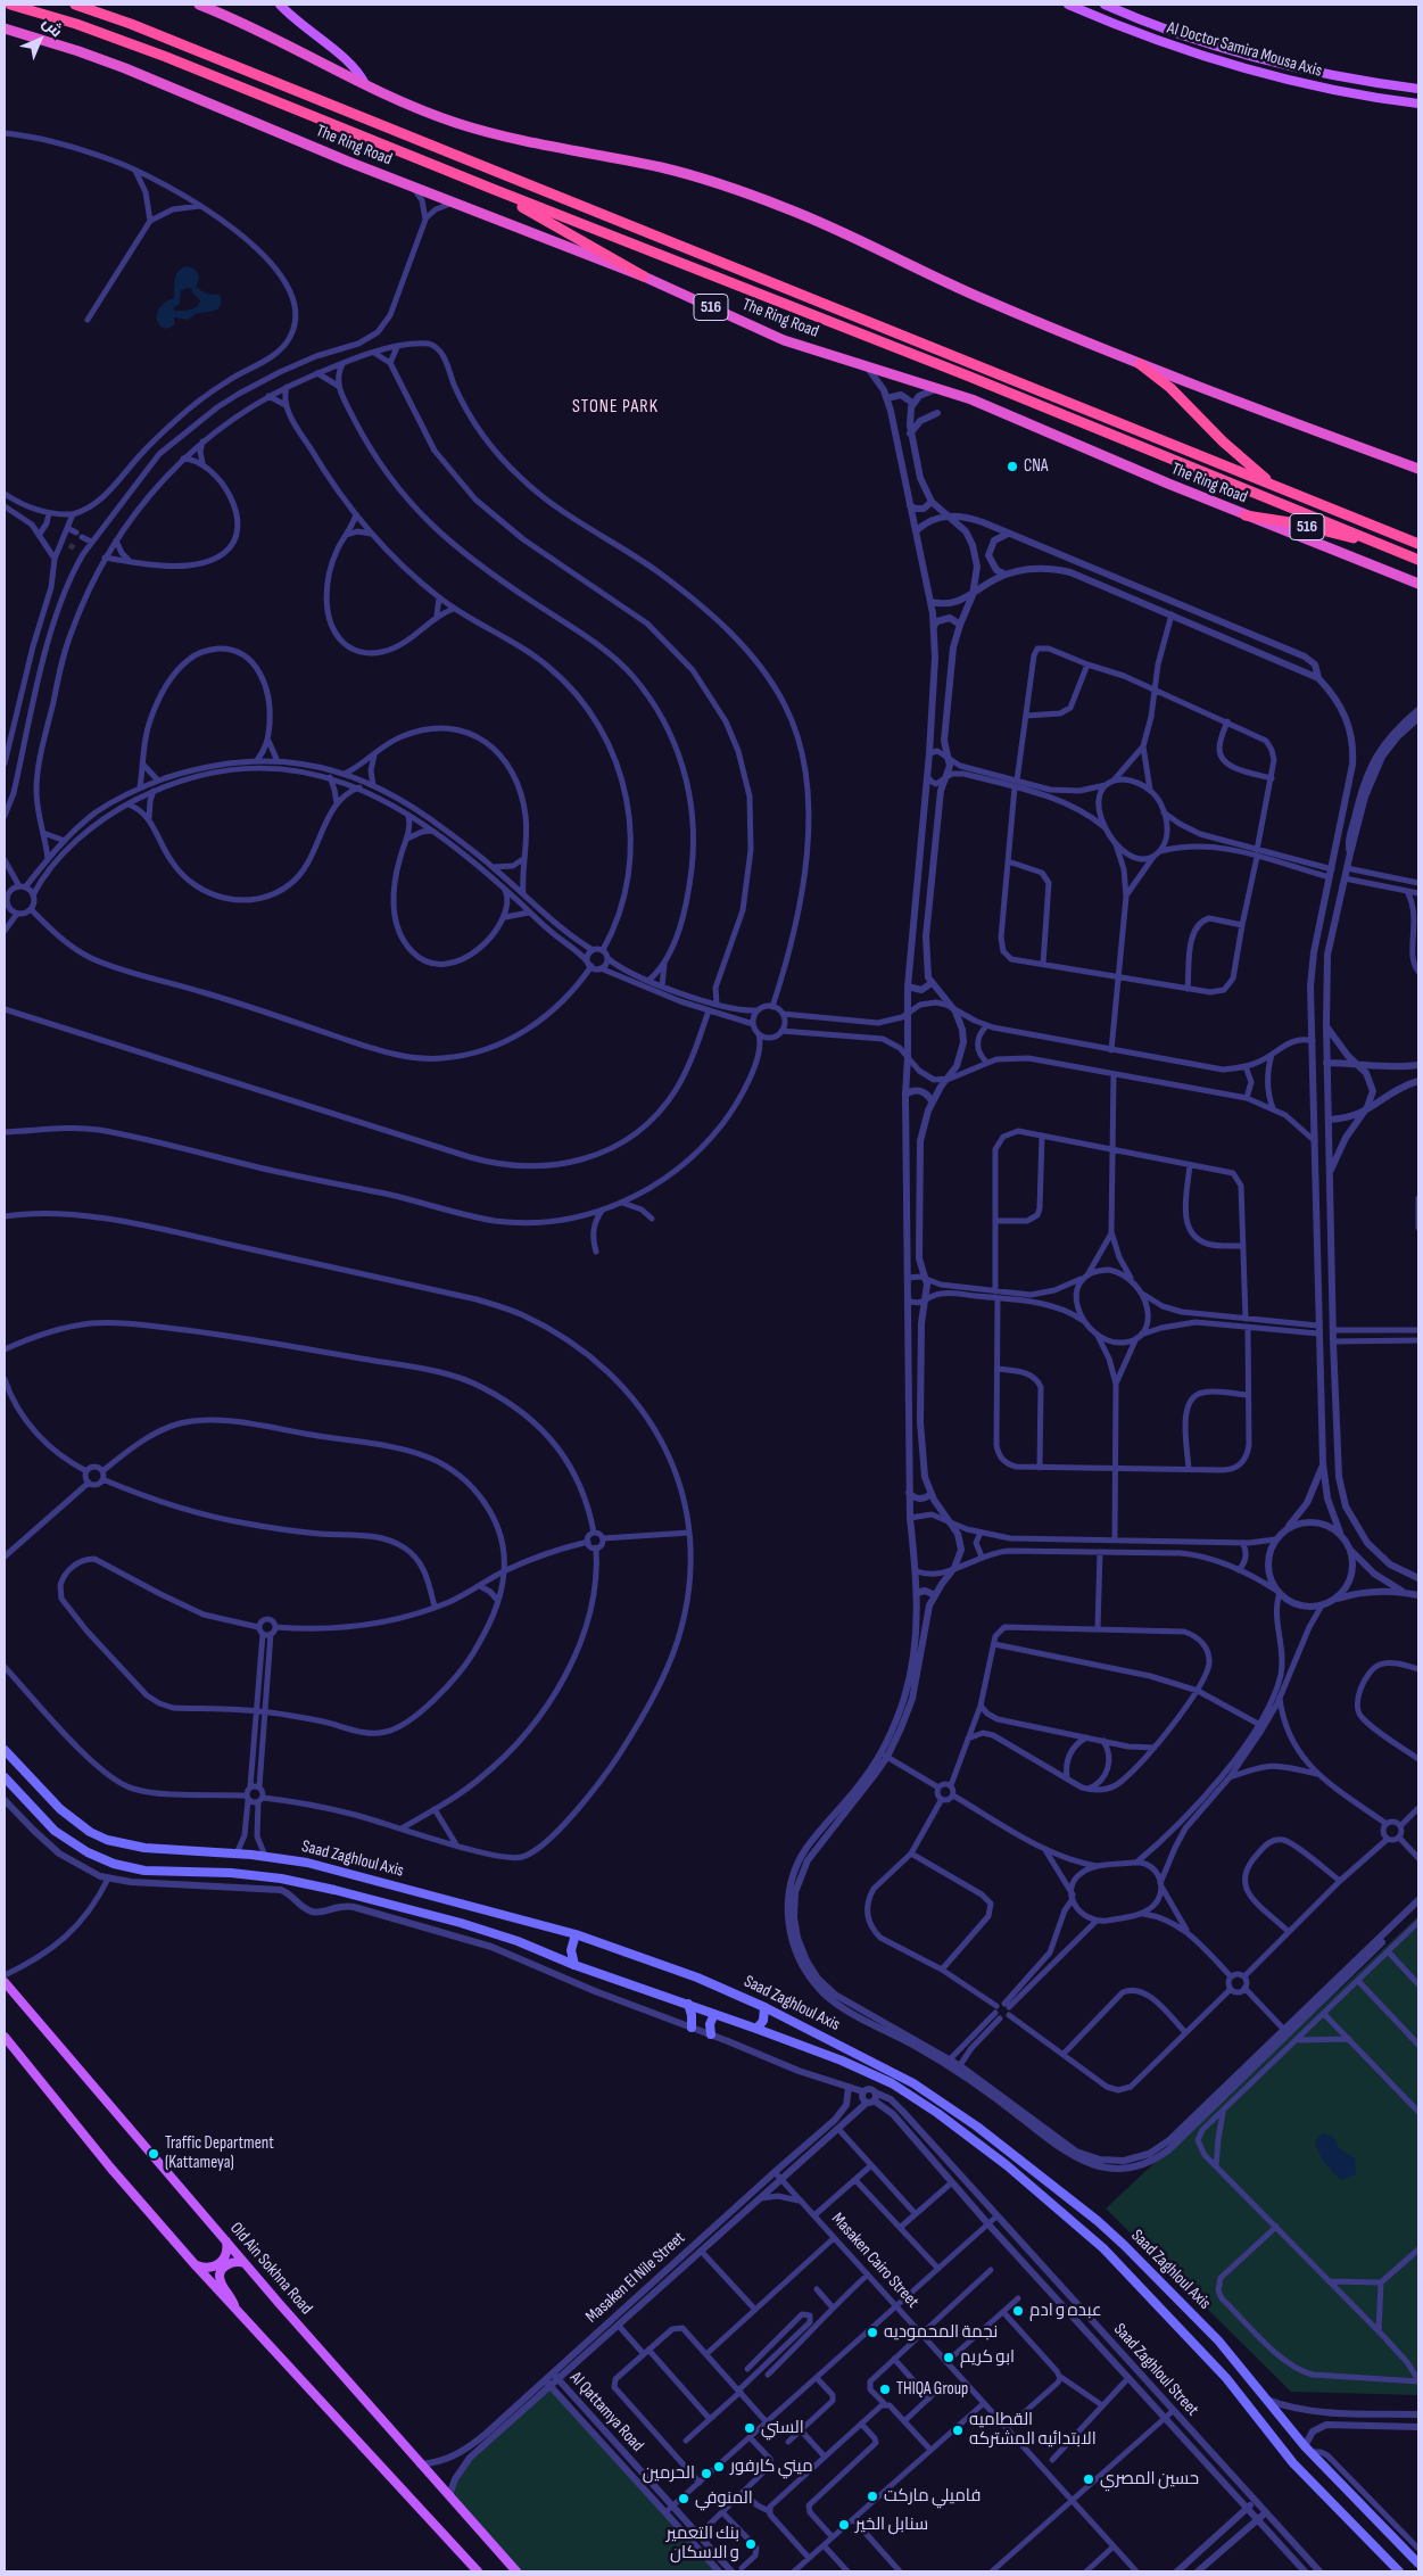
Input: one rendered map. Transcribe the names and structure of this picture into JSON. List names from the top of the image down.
{
  "streets": {
    "highway": ["The Ring Road", "516"],
    "main road": ["Al Doctor Samira Mousa Axis", "Saad Zaghloul Axis", "Old Ain Sokhna Road"],
    "street": [
      "Masaken Cairo Street",
      "Masaken El Nile Street",
      "Saad Zaghloul Street",
      "Al Qattamya Road"
    ]
  },
  "crossings": [
    ["The Ring Road", "516"],
    ["Masaken Cairo Street", "Masaken El Nile Street"],
    ["Old Ain Sokhna Road", "Masaken El Nile Street"],
    ["Masaken El Nile Street", "Saad Zaghloul Street"],
    ["Masaken El Nile Street", "Al Qattamya Road"]
  ],
  "districts": ["STONE PARK"],
  "places": [
    "CNA",
    "Traffic Department (Kattameya)",
    "عبده و ادم",
    "نجمة المحموديه",
    "ابو كريم",
    "THIQA Group",
    "السني",
    "القطاميه الابتدائيه المشتركه",
    "ميني كارفور",
    "الحرمين",
    "حسين المصري",
    "فاميلي ماركت",
    "المنوفي",
    "سنابل الخير",
    "بنك التعمير و الاسكان"
  ],
  "north": "top right"
}
